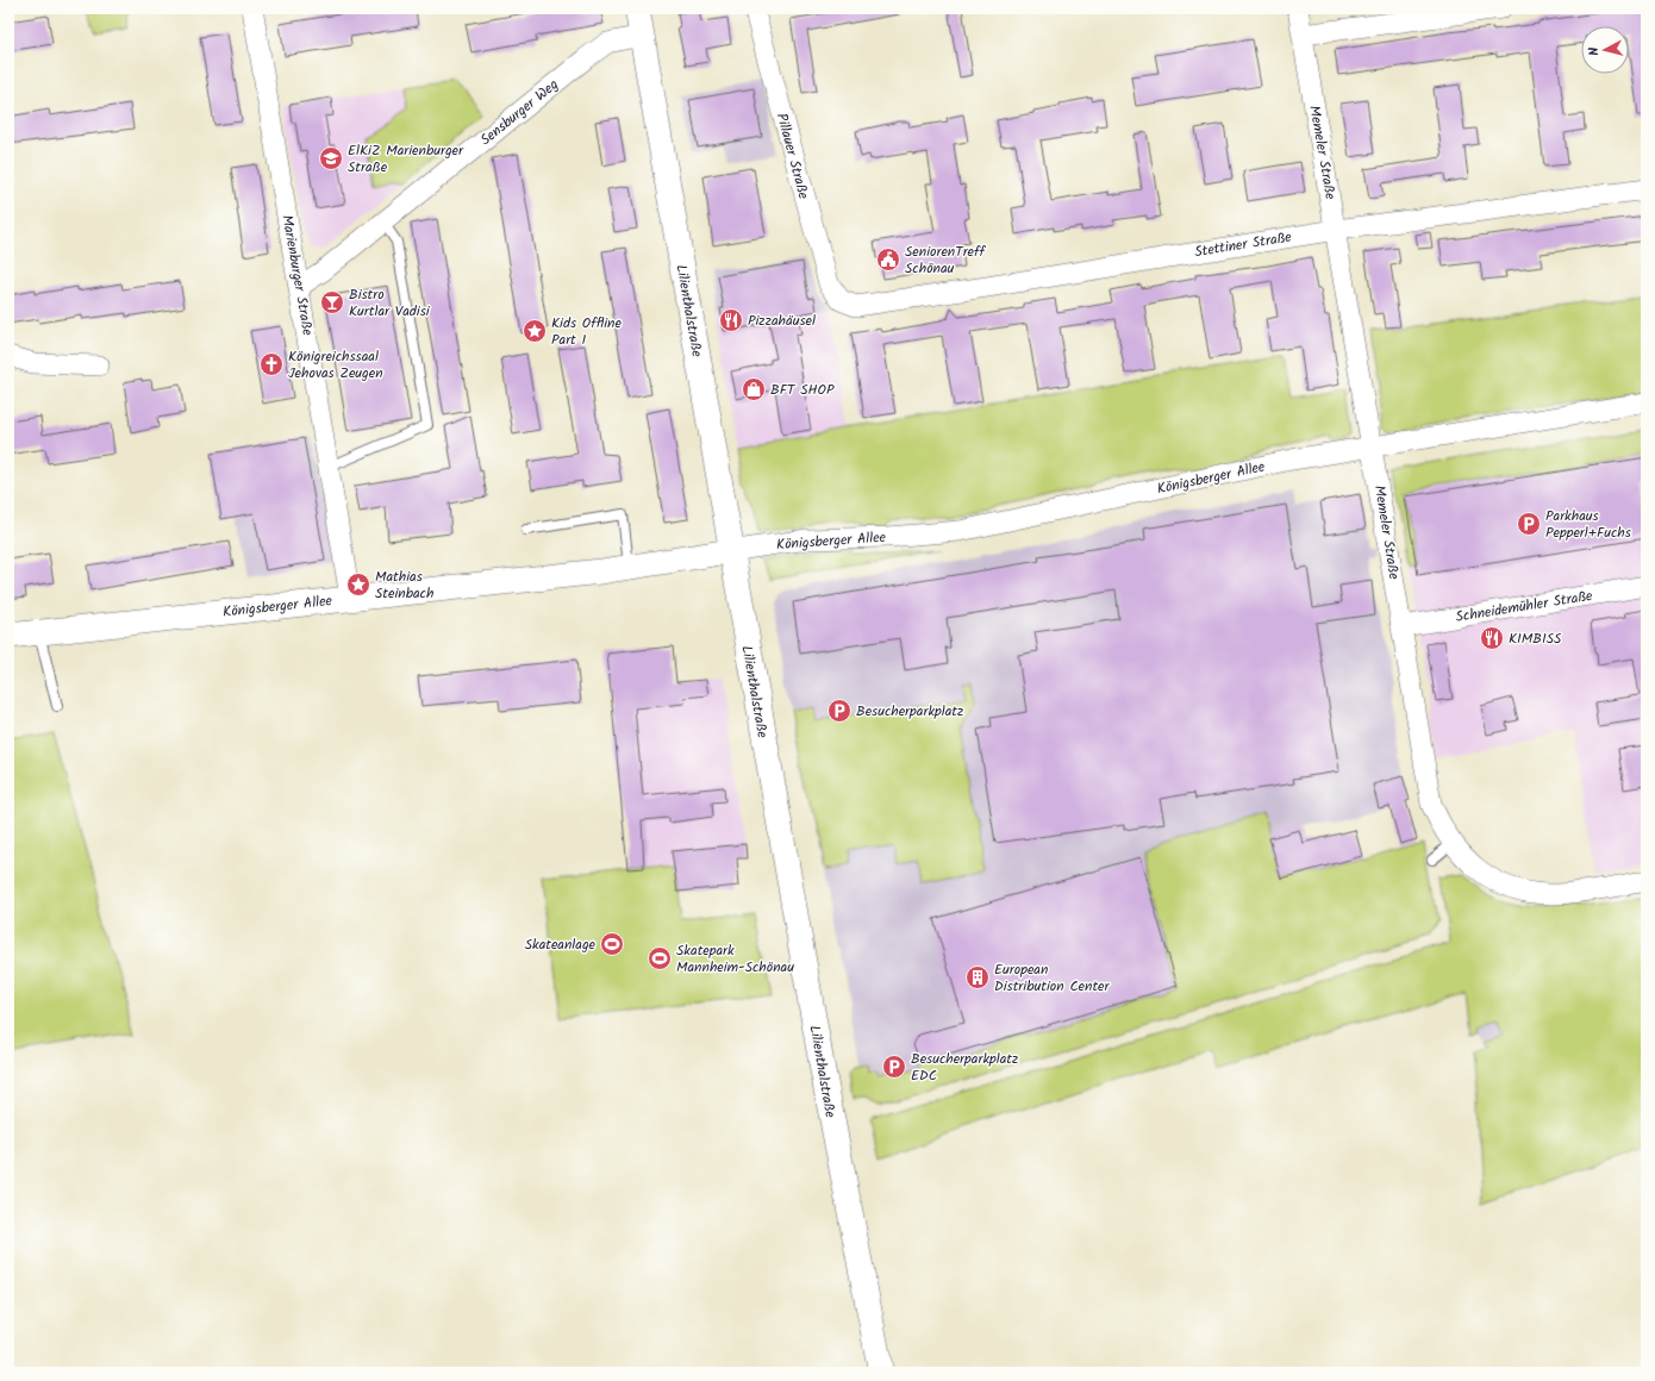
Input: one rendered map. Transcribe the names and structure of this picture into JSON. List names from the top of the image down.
{
  "streets": {
    "street": [
      "Sensburger Weg",
      "Memeler Straße",
      "Pillauer Straße",
      "Stettiner Straße",
      "Marienburger Straße",
      "Lilienthalstraße",
      "Königsberger Allee",
      "Schneidemühler Straße"
    ]
  },
  "crossings": [
    ["Sensburger Weg", "Marienburger Straße"],
    ["Sensburger Weg", "Lilienthalstraße"],
    ["Memeler Straße", "Stettiner Straße"],
    ["Memeler Straße", "Königsberger Allee"],
    ["Memeler Straße", "Schneidemühler Straße"],
    ["Pillauer Straße", "Stettiner Straße"],
    ["Marienburger Straße", "Königsberger Allee"],
    ["Lilienthalstraße", "Königsberger Allee"]
  ],
  "places": {
    "school or university": ["ElKiZ Marienburger Straße"],
    "public building": ["SeniorenTreff Schönau"],
    "bar": ["Bistro Kurtlar Vadisi"],
    "restaurant": ["Pizzahäusel", "KIMBISS"],
    "place": ["Kids Offline Part I", "Mathias Steinbach"],
    "church": ["Königreichssaal Jehovas Zeugen"],
    "shop": ["BFT SHOP"],
    "parking": ["Parkhaus Pepperl+Fuchs", "Besucherparkplatz", "Besucherparkplatz EDC"],
    "sports": ["Skateanlage", "Skatepark Mannheim-Schönau"],
    "building": ["European Distribution Center"]
  },
  "north": "left"
}
